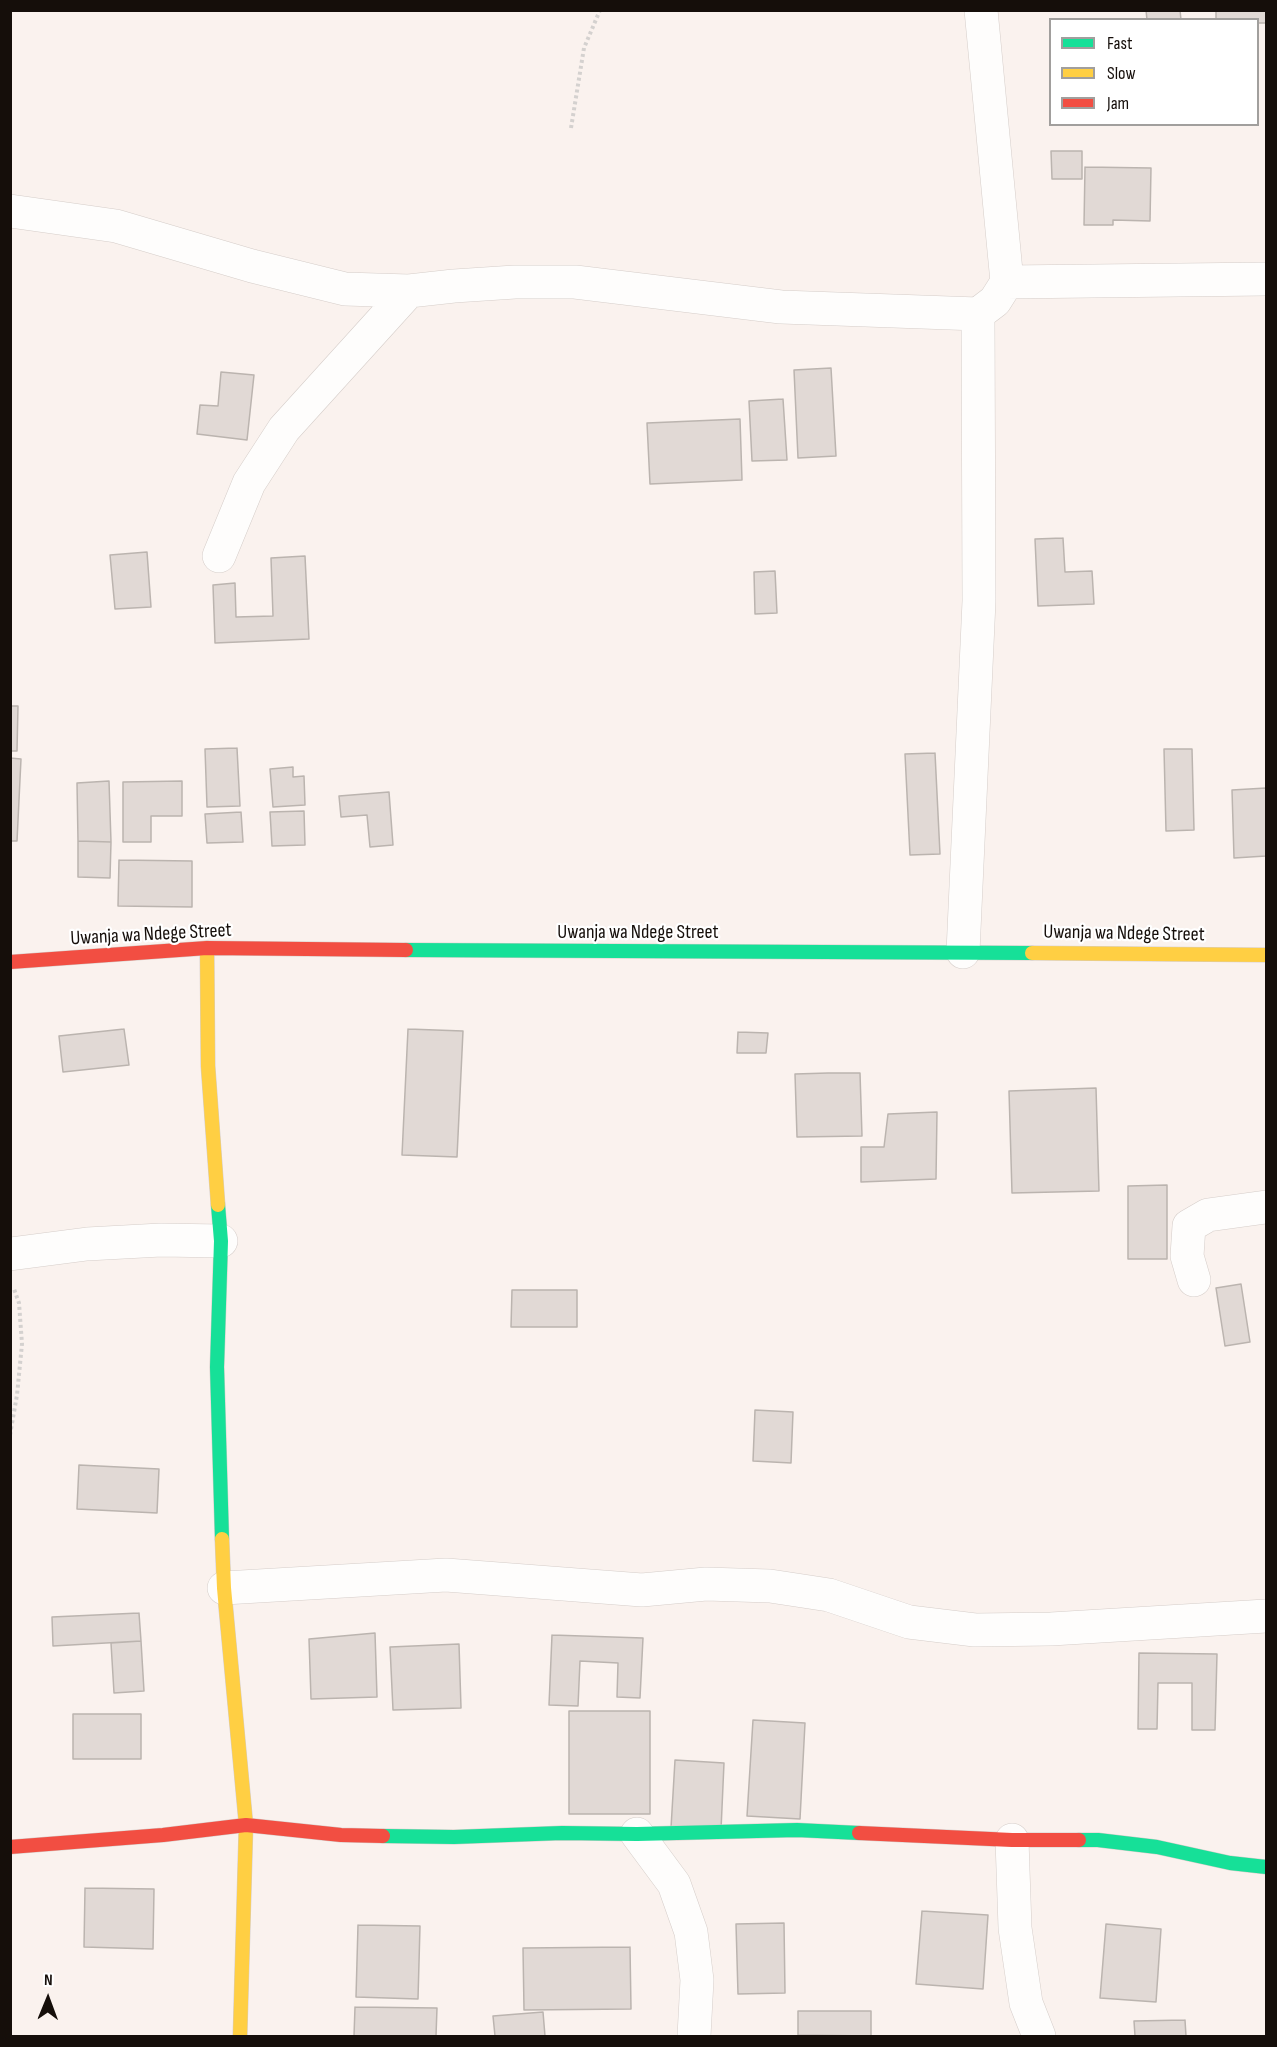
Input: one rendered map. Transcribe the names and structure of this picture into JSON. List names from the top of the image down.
{
  "streets": {
    "street": ["Uwanja wa Ndege Street"]
  },
  "legend": ["Fast", "Slow", "Jam"],
  "north": "top"
}
